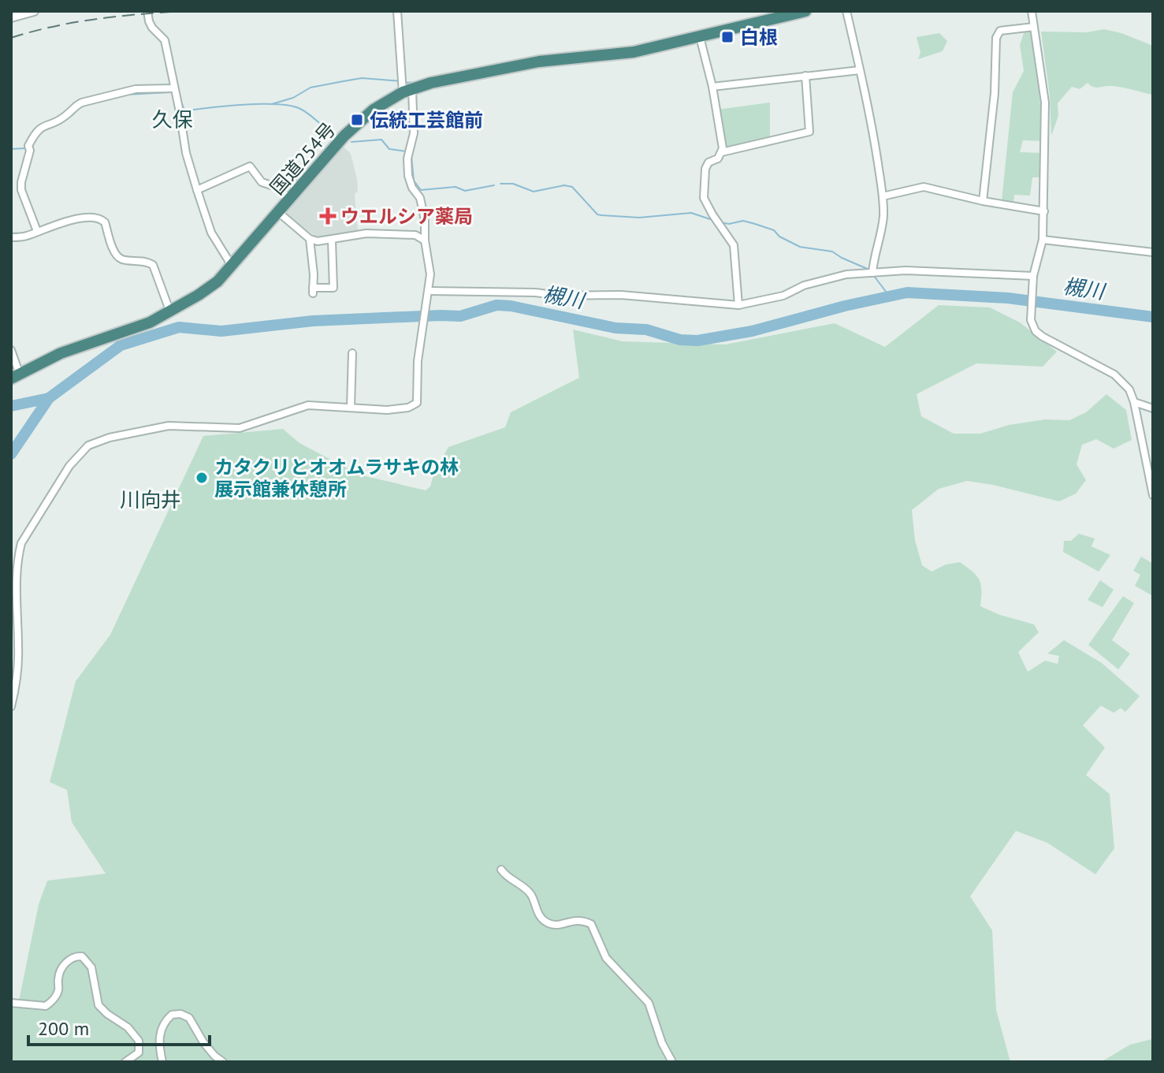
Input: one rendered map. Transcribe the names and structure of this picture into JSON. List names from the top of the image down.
{
  "streets": {
    "highway": ["国道254号"]
  },
  "districts": ["久保", "川向井"],
  "water": ["槻川"],
  "places": {
    "transit": ["白根", "伝統工芸館前"],
    "health": ["ウエルシア薬局"],
    "other": ["カタクリとオオムラサキの林 展示館兼休憩所"]
  },
  "scale_bar": "200 m"
}
